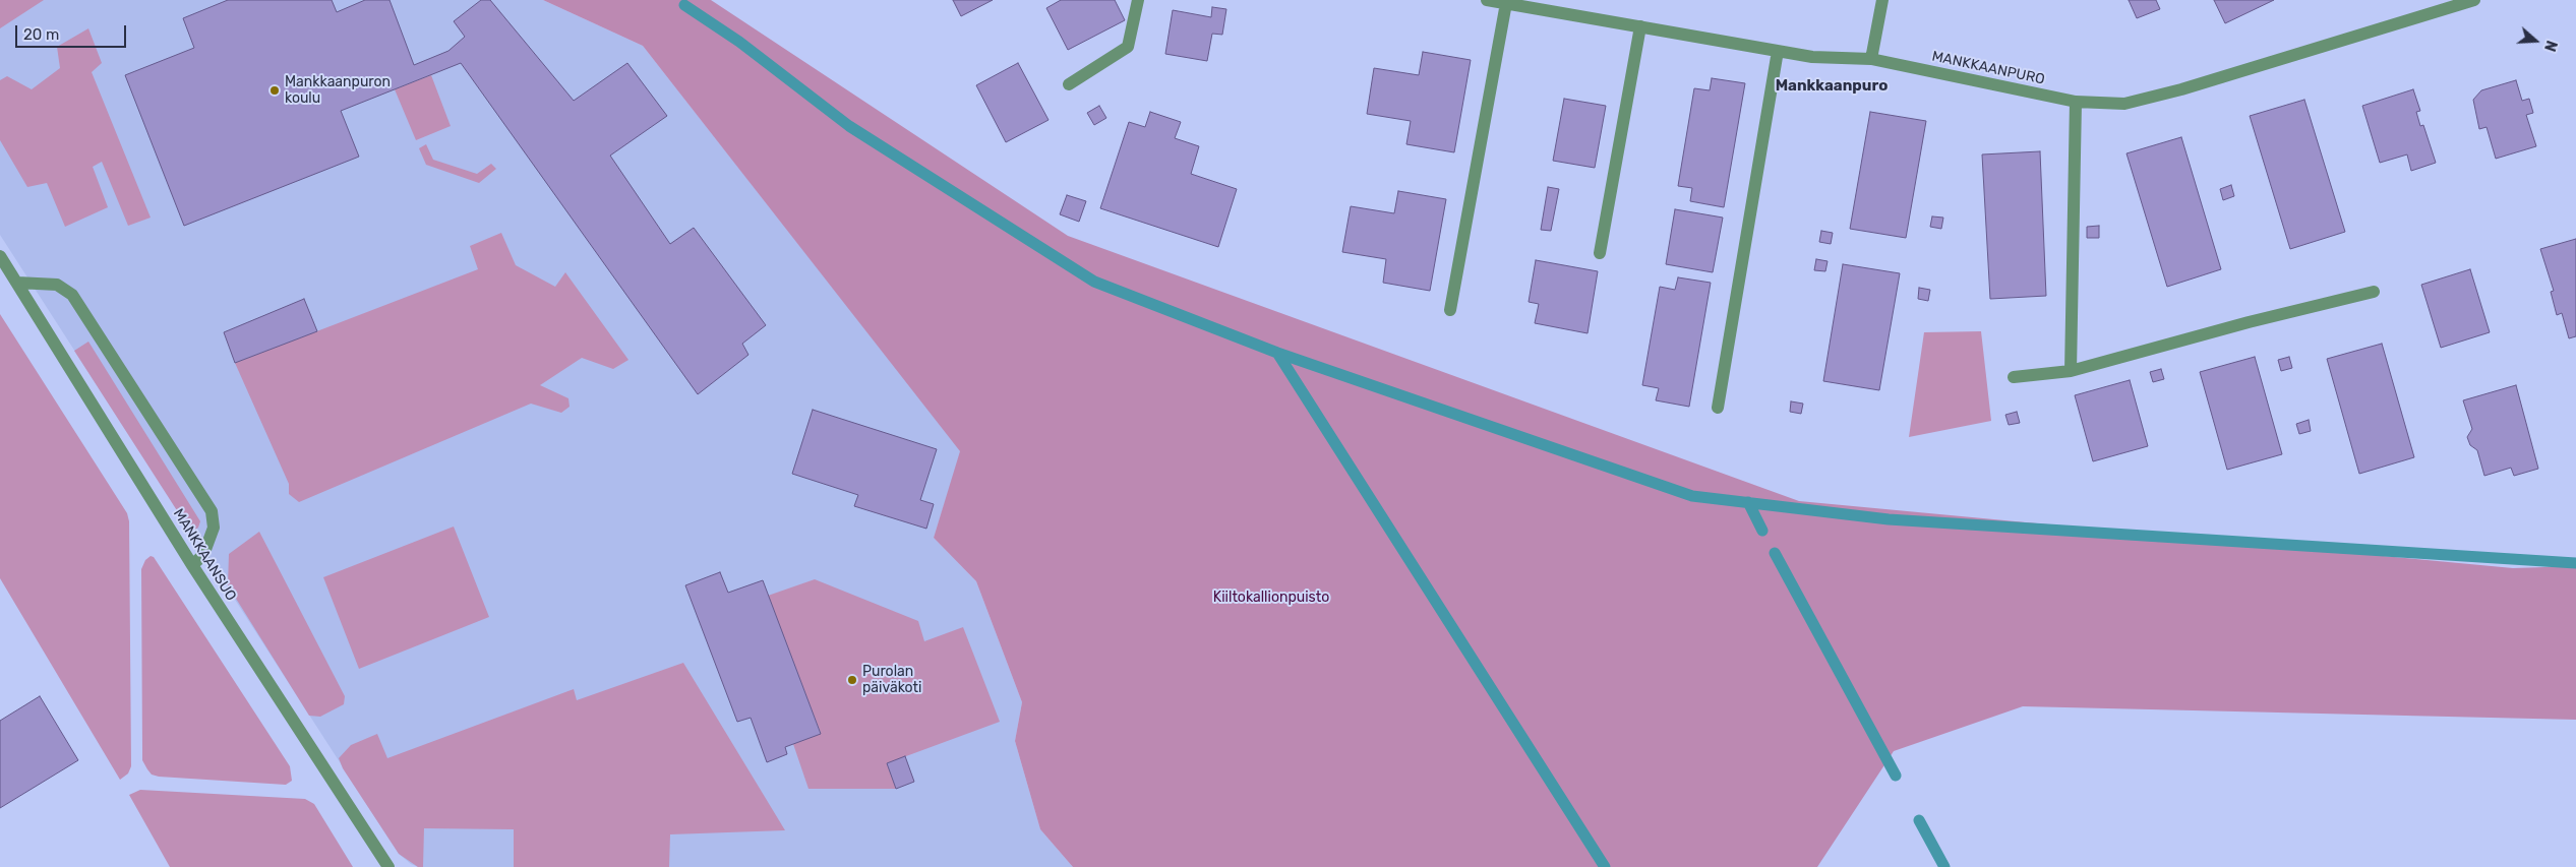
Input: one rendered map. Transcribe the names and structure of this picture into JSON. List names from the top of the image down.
{
  "streets": {
    "street": ["MANKKAANPURO", "MANKKAANSUO"]
  },
  "districts": ["Mankkaanpuro"],
  "parks": ["Kiiltokallionpuisto"],
  "places": ["Mankkaanpuron koulu", "Purolan päiväkoti"],
  "scale_bar": "20 m",
  "north": "right"
}
